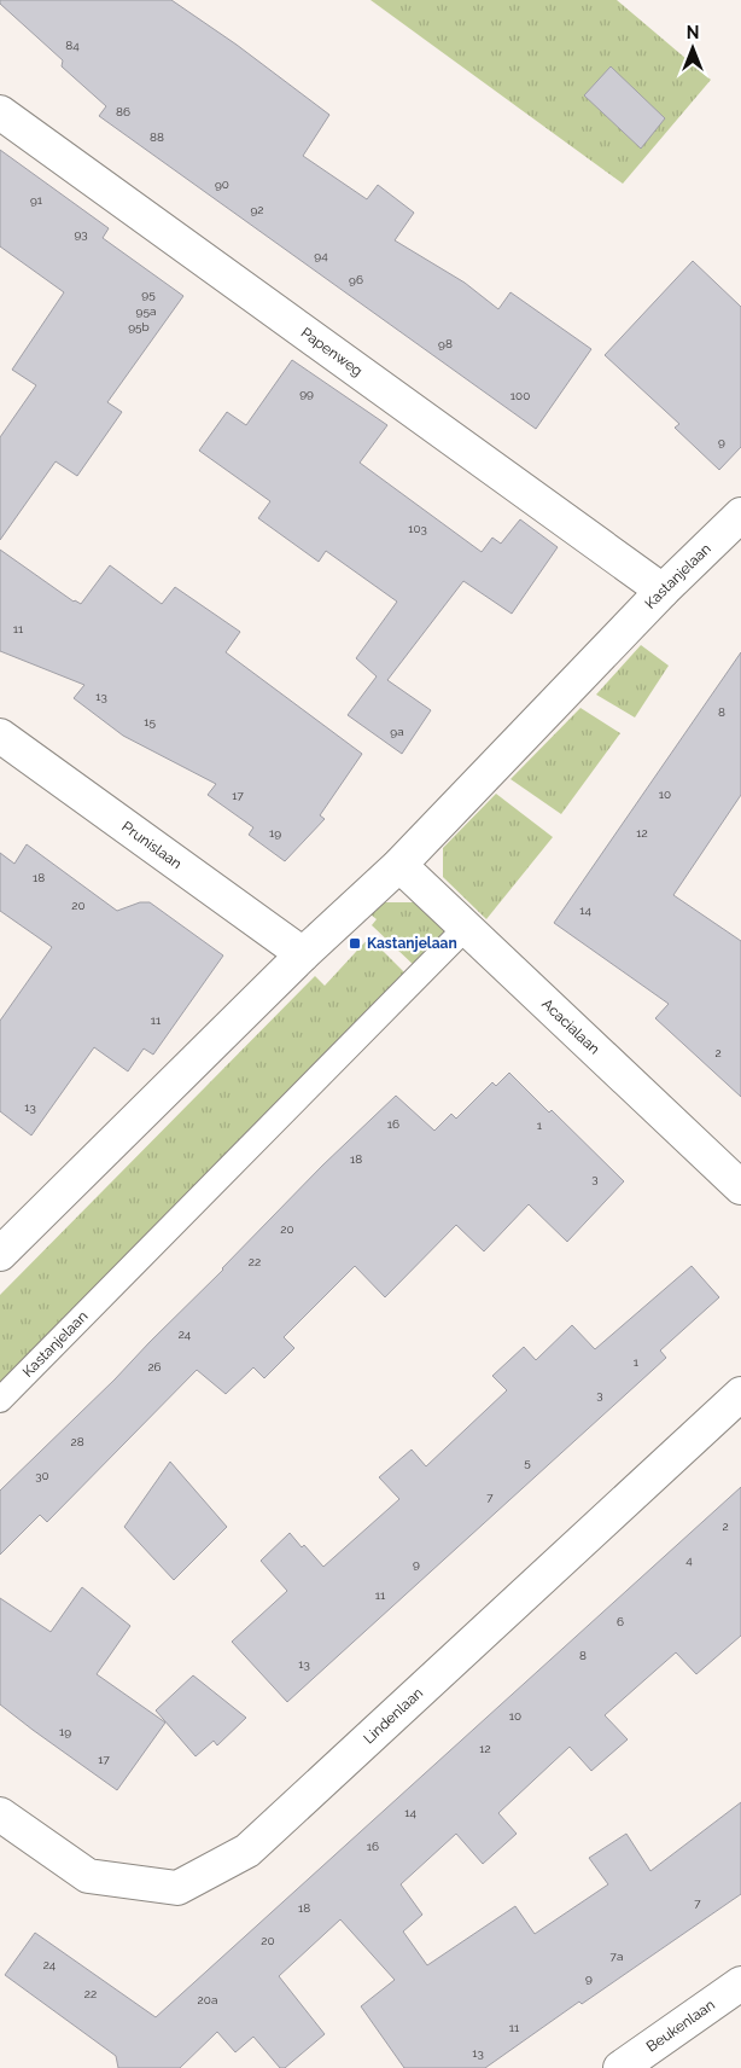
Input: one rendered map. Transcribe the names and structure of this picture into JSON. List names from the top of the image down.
{
  "streets": {
    "street": [
      "Papenweg",
      "Kastanjelaan",
      "Prunislaan",
      "Acacialaan",
      "Lindenlaan",
      "Beukenlaan"
    ]
  },
  "crossings": [
    ["Papenweg", "Kastanjelaan"],
    ["Kastanjelaan", "Prunislaan"],
    ["Kastanjelaan", "Acacialaan"]
  ],
  "places": {
    "transit": ["Kastanjelaan"]
  },
  "house_numbers": [
    "84",
    "86",
    "88",
    "90",
    "91",
    "92",
    "93",
    "94",
    "96",
    "95",
    "95a",
    "95b",
    "98",
    "99",
    "100",
    "9",
    "103",
    "11",
    "13",
    "8",
    "15",
    "9a",
    "10",
    "17",
    "19",
    "12",
    "18",
    "20",
    "14",
    "11",
    "2",
    "13",
    "16",
    "1",
    "18",
    "3",
    "20",
    "22",
    "24",
    "1",
    "26",
    "3",
    "28",
    "5",
    "30",
    "7",
    "2",
    "4",
    "9",
    "11",
    "6",
    "8",
    "13",
    "10",
    "19",
    "12",
    "17",
    "14",
    "16",
    "7",
    "18",
    "20",
    "7a",
    "24",
    "9",
    "22",
    "20a",
    "11",
    "13"
  ],
  "north": "top"
}
